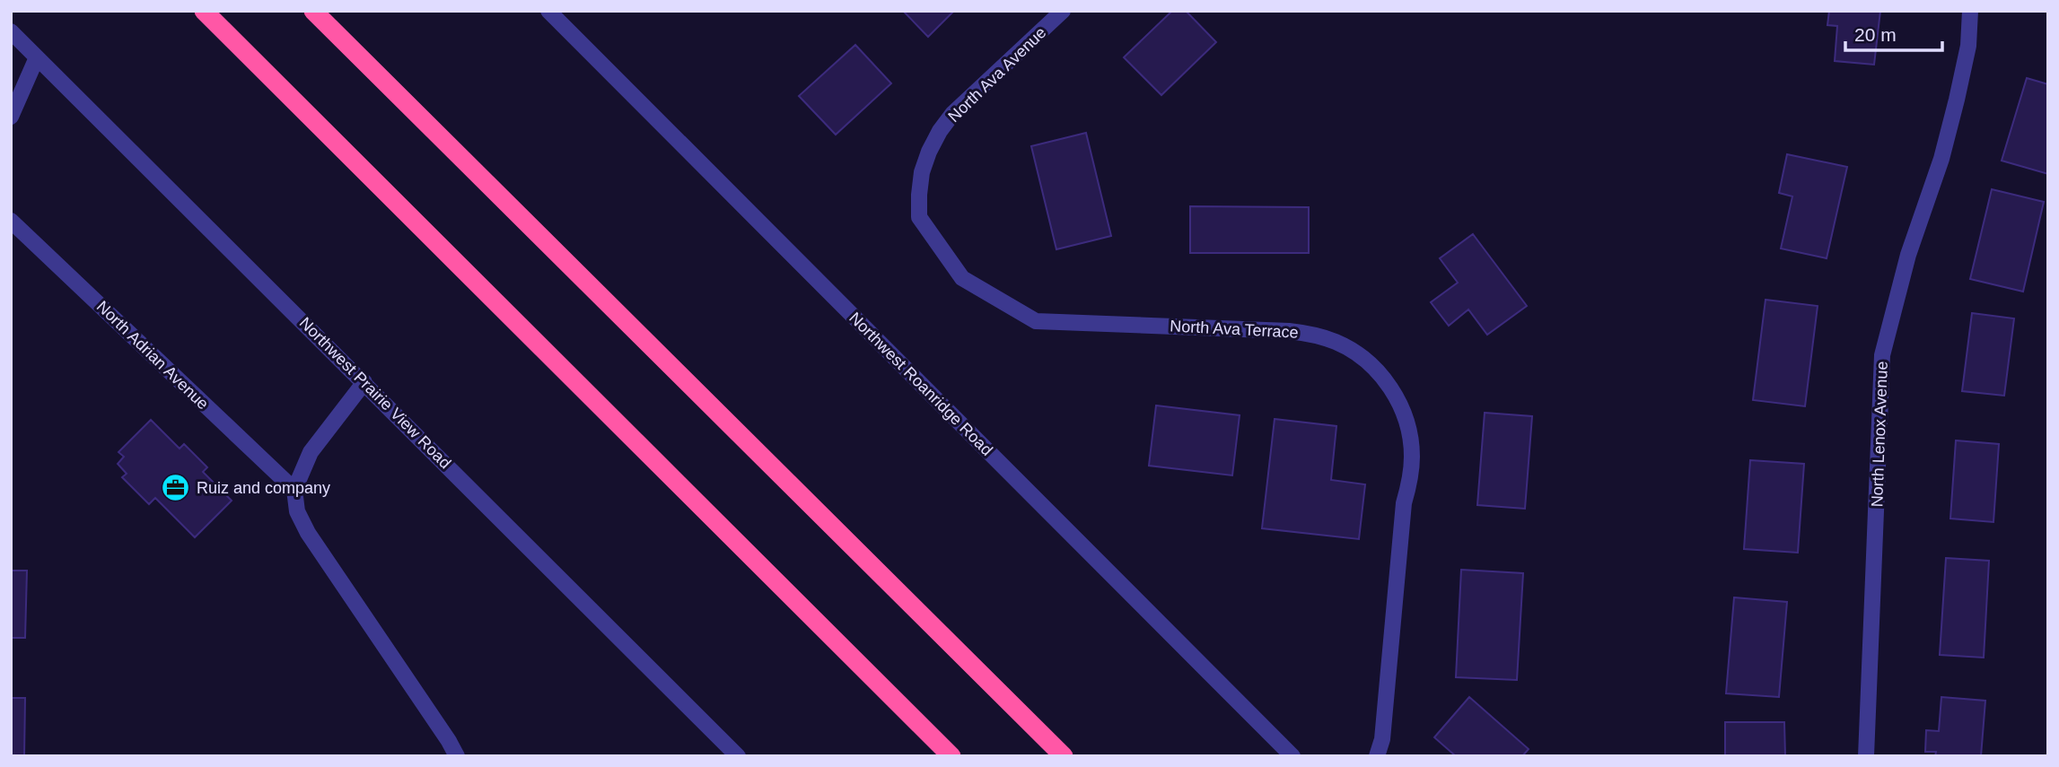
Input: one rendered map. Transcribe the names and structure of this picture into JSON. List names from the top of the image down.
{
  "streets": {
    "street": [
      "North Ava Avenue",
      "North Ava Terrace",
      "North Adrian Avenue",
      "Northwest Roanridge Road",
      "Northwest Prairie View Road",
      "North Lenox Avenue"
    ]
  },
  "crossings": [
    ["North Ava Avenue", "North Ava Terrace"]
  ],
  "places": {
    "office": ["Ruiz and company"]
  },
  "scale_bar": "20 m"
}
